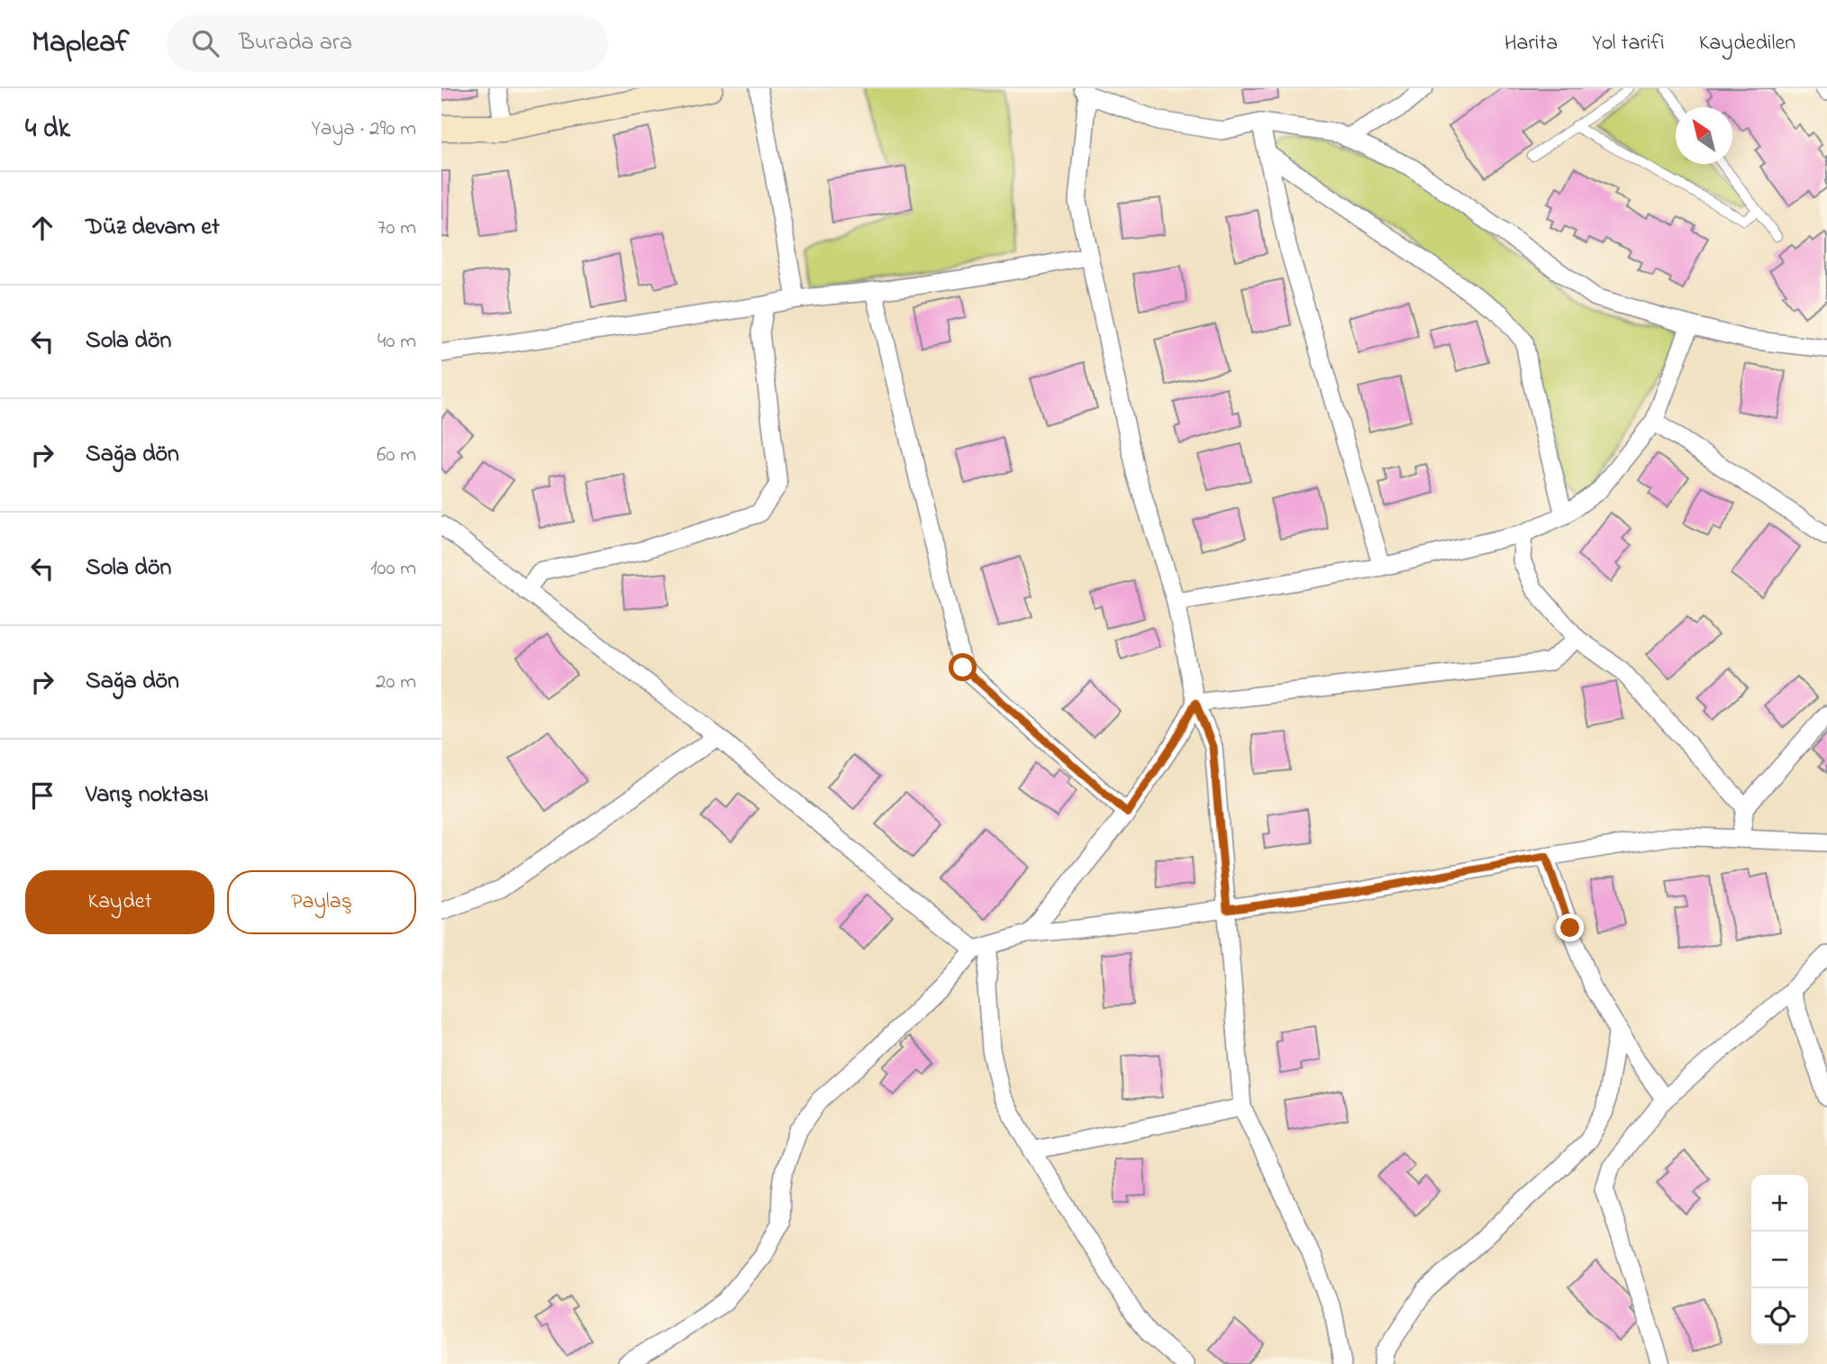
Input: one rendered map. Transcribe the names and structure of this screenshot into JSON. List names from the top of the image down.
{
  "north": "top left",
  "page": {
    "header": "Mapleaf",
    "search": "Burada ara",
    "nav": ["Harita", "Yol tarifi", "Kaydedilen"],
    "heading": ["4 dk", "Yaya · 290 m"],
    "list": [
      ["Düz devam et", "70 m"],
      ["Sola dön", "40 m"],
      ["Sağa dön", "60 m"],
      ["Sola dön", "100 m"],
      ["Sağa dön", "20 m"],
      "Varış noktası"
    ],
    "buttons": ["Kaydet", "Paylaş"],
    "map_buttons": ["+", "−"]
  }
}
